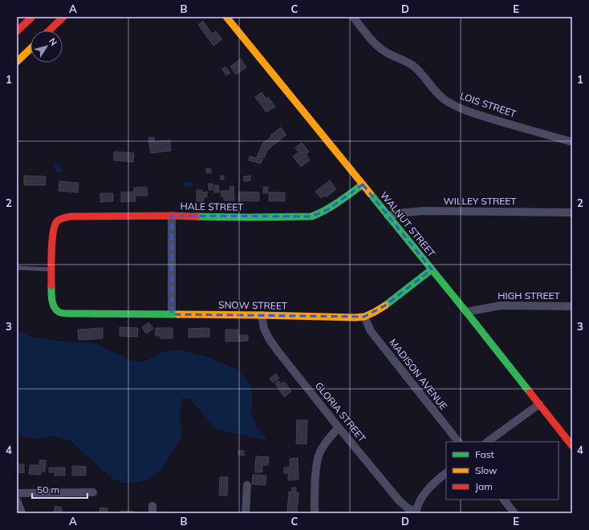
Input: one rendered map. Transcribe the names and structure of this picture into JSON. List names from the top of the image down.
{
  "streets": {
    "main road": ["HALE STREET", "WALNUT STREET", "SNOW STREET"],
    "street": [
      "LOIS STREET",
      "WILLEY STREET",
      "HIGH STREET",
      "MADISON AVENUE",
      "GLORIA STREET"
    ]
  },
  "crossings": [
    ["WILLEY STREET", "WALNUT STREET"],
    ["HALE STREET", "WALNUT STREET"],
    ["HALE STREET", "SNOW STREET"],
    ["WALNUT STREET", "HIGH STREET"],
    ["WALNUT STREET", "SNOW STREET"],
    ["SNOW STREET", "MADISON AVENUE"],
    ["SNOW STREET", "GLORIA STREET"]
  ],
  "legend": ["Fast", "Slow", "Jam"],
  "scale_bar": "50 m",
  "north": "top right",
  "grid": {
    "columns": [
      "A",
      "B",
      "C",
      "D",
      "E"
    ],
    "rows": [
      "1",
      "2",
      "3",
      "4"
    ]
  }
}
